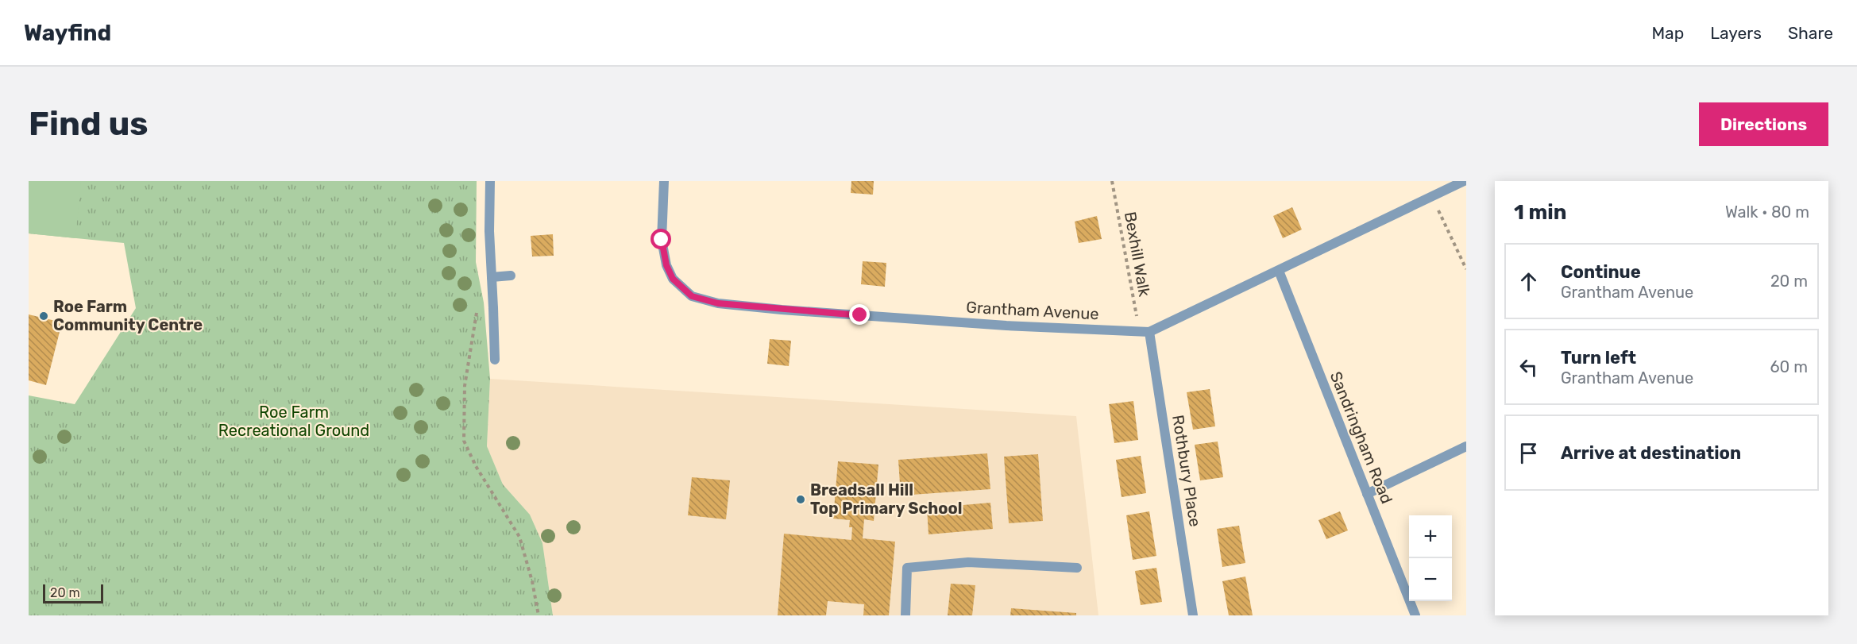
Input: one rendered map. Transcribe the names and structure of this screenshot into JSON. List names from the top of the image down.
{
  "streets": {
    "street": ["Grantham Avenue", "Sandringham Road", "Rothbury Place"],
    "path": ["Bexhill Walk"]
  },
  "crossings": [
    ["Bexhill Walk", "Grantham Avenue"],
    ["Grantham Avenue", "Sandringham Road"],
    ["Grantham Avenue", "Rothbury Place"]
  ],
  "parks": ["Roe Farm Recreational Ground"],
  "places": ["Roe Farm Community Centre", "Breadsall Hill Top Primary School"],
  "scale_bar": "20 m",
  "page": {
    "header": "Wayfind",
    "nav": ["Map", "Layers", "Share"],
    "buttons": "Directions",
    "title": "Find us",
    "heading": ["1 min", "Walk · 80 m"],
    "list": [
      ["Continue", "Grantham Avenue", "20 m"],
      ["Turn left", "Grantham Avenue", "60 m"],
      "Arrive at destination"
    ],
    "map_buttons": ["+", "−"],
    "scale": "20 m"
  }
}
